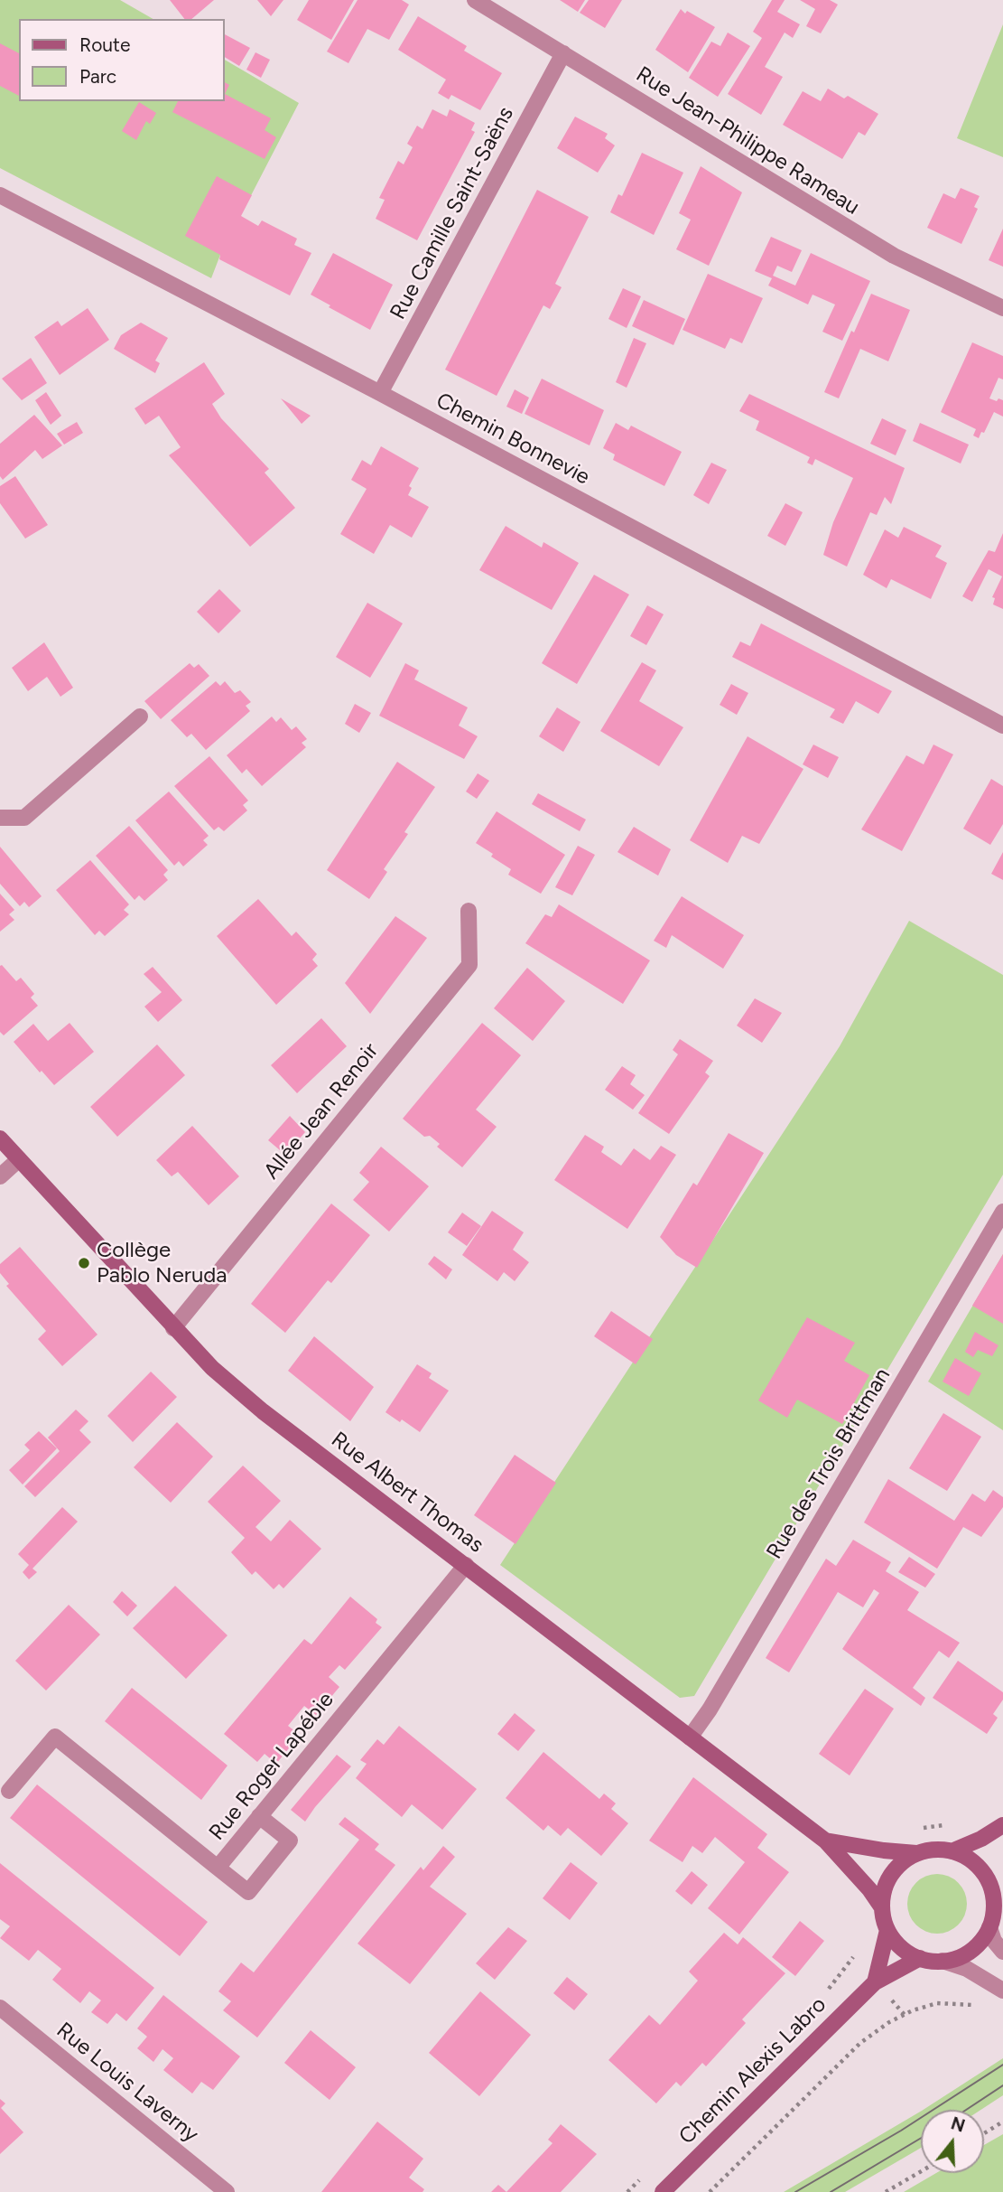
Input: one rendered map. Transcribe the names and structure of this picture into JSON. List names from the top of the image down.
{
  "streets": {
    "street": [
      "Rue Jean-Philippe Rameau",
      "Rue Camille Saint-Saëns",
      "Chemin Bonnevie",
      "Allée Jean Renoir",
      "Rue des Trois Brittman",
      "Rue Albert Thomas",
      "Rue Roger Lapébie",
      "Chemin Alexis Labro",
      "Rue Louis Laverny"
    ]
  },
  "crossings": [
    ["Rue Jean-Philippe Rameau", "Rue Camille Saint-Saëns"],
    ["Rue Camille Saint-Saëns", "Chemin Bonnevie"],
    ["Allée Jean Renoir", "Rue Albert Thomas"],
    ["Rue des Trois Brittman", "Rue Albert Thomas"],
    ["Rue Albert Thomas", "Rue Roger Lapébie"],
    ["Rue Albert Thomas", "Chemin Alexis Labro"]
  ],
  "places": ["Collège Pablo Neruda"],
  "legend": ["Route", "Parc"],
  "north": "top"
}
